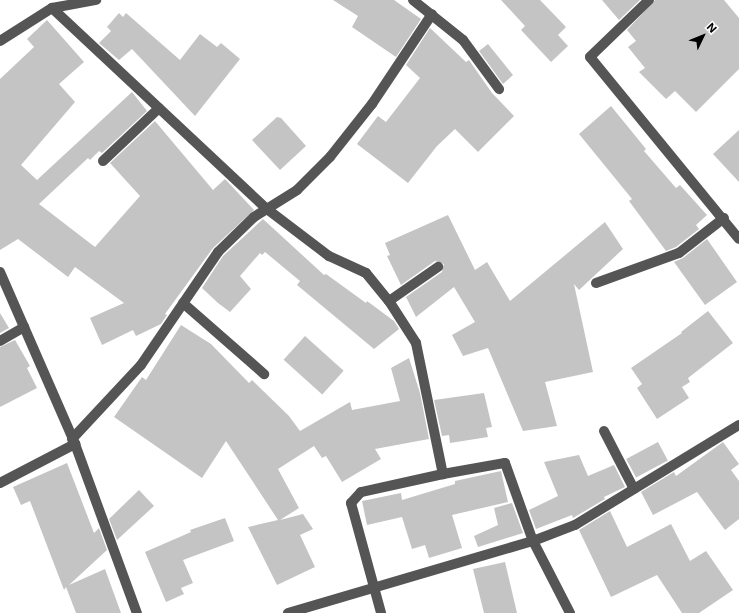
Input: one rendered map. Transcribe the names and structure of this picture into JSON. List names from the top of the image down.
{
  "north": "top right"
}
